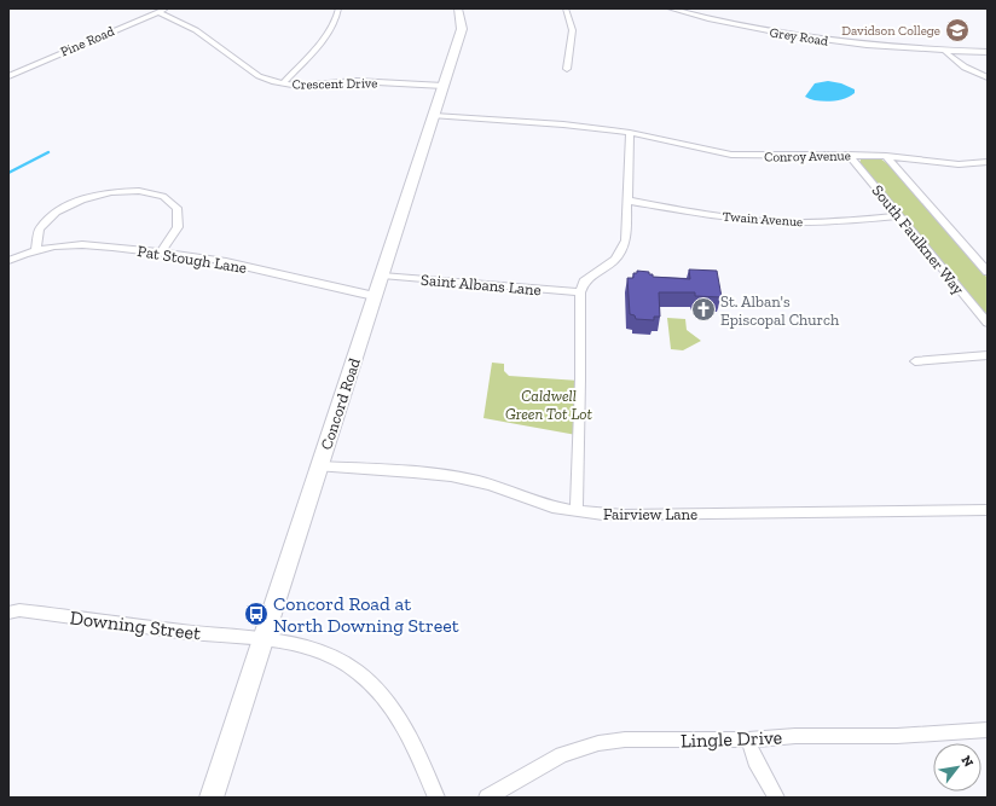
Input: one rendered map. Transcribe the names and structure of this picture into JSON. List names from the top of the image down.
{
  "streets": {
    "main road": ["Concord Road"],
    "street": [
      "Grey Road",
      "Pine Road",
      "Crescent Drive",
      "Conroy Avenue",
      "Twain Avenue",
      "South Faulkner Way",
      "Pat Stough Lane",
      "Saint Albans Lane",
      "Fairview Lane",
      "Downing Street",
      "Lingle Drive"
    ]
  },
  "crossings": [
    ["Pine Road", "Crescent Drive"],
    ["Crescent Drive", "Concord Road"],
    ["Conroy Avenue", "South Faulkner Way"],
    ["Conroy Avenue", "Concord Road"],
    ["Twain Avenue", "South Faulkner Way"],
    ["Pat Stough Lane", "Concord Road"],
    ["Saint Albans Lane", "Concord Road"],
    ["Concord Road", "Fairview Lane"],
    ["Concord Road", "Downing Street"]
  ],
  "parks": ["Caldwell Green Tot Lot"],
  "places": {
    "school or university": ["Davidson College"],
    "church": ["St. Alban's Episcopal Church"],
    "bus stop": ["Concord Road at North Downing Street"]
  },
  "north": "top right"
}
